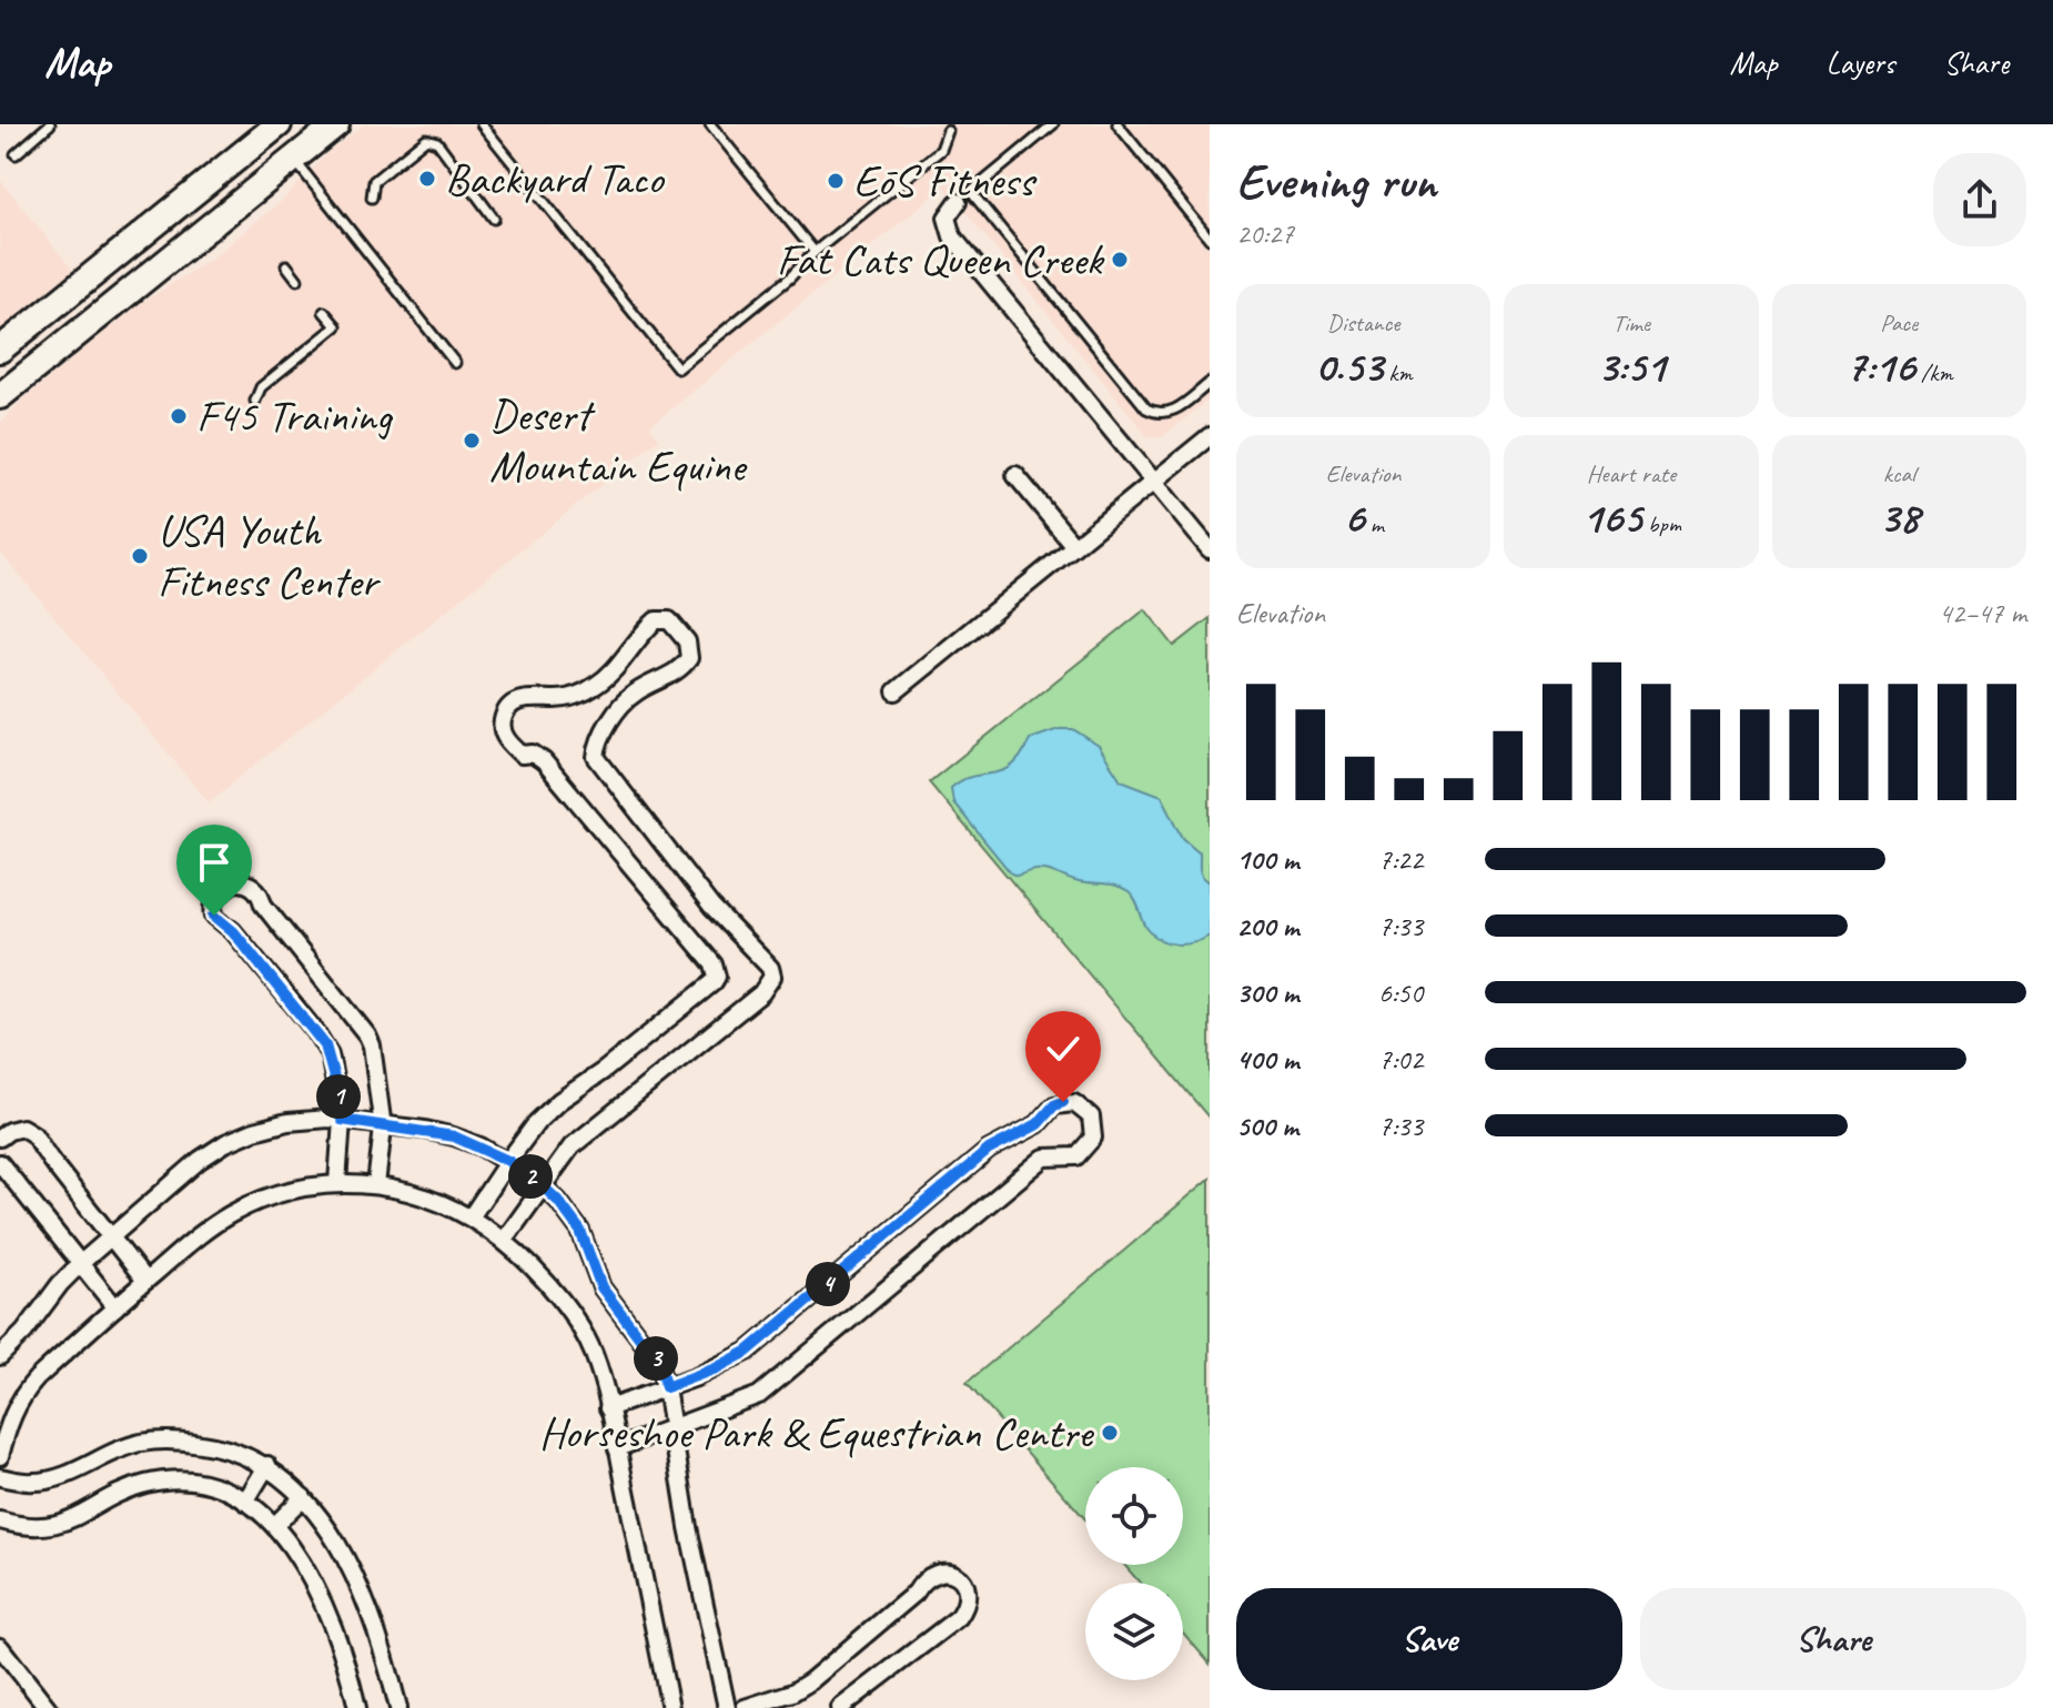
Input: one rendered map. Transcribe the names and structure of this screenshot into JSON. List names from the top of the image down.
{
  "places": [
    "Backyard Taco",
    "EōS Fitness",
    "Fat Cats Queen Creek",
    "F45 Training",
    "Desert Mountain Equine",
    "USA Youth Fitness Center",
    "Horseshoe Park & Equestrian Centre"
  ],
  "page": {
    "header": "Map",
    "nav": ["Map", "Layers", "Share"],
    "heading": ["Evening run", "20:27"],
    "stats": [
      ["Distance", "0.53 km"],
      ["Time", "3:51"],
      ["Pace", "7:16 /km"],
      ["Elevation", "6 m"],
      ["Heart rate", "165 bpm"],
      ["kcal", "38"]
    ],
    "chart": ["Elevation", "42–47 m"],
    "list": [
      {
        "name": "100 m",
        "note": "7:22"
      },
      {
        "name": "200 m",
        "note": "7:33"
      },
      {
        "name": "300 m",
        "note": "6:50"
      },
      {
        "name": "400 m",
        "note": "7:02"
      },
      {
        "name": "500 m",
        "note": "7:33"
      }
    ],
    "pins": [
      "1",
      "2",
      "4",
      "3"
    ],
    "buttons": ["Save", "Share"]
  }
}
